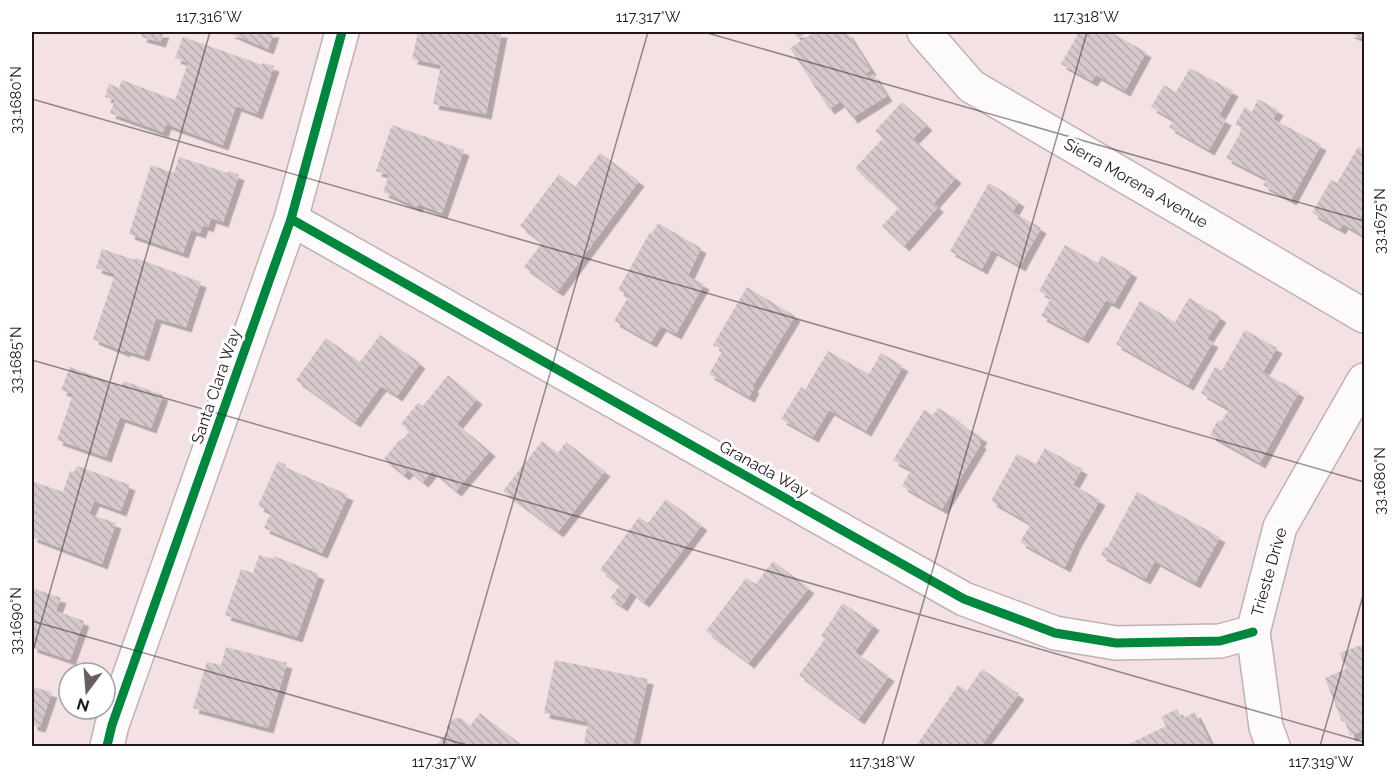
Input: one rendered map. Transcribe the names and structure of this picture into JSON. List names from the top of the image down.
{
  "streets": {
    "street": [
      "Sierra Morena Avenue",
      "Santa Clara Way",
      "Granada Way",
      "Trieste Drive"
    ]
  },
  "crossings": [
    ["Santa Clara Way", "Granada Way"],
    ["Granada Way", "Trieste Drive"]
  ],
  "north": "bottom",
  "coordinates": [
    "117.316°W",
    "117.317°W",
    "117.318°W",
    "33.1680°N",
    "33.1675°N",
    "33.1685°N",
    "33.1690°N",
    "117.319°W"
  ]
}
